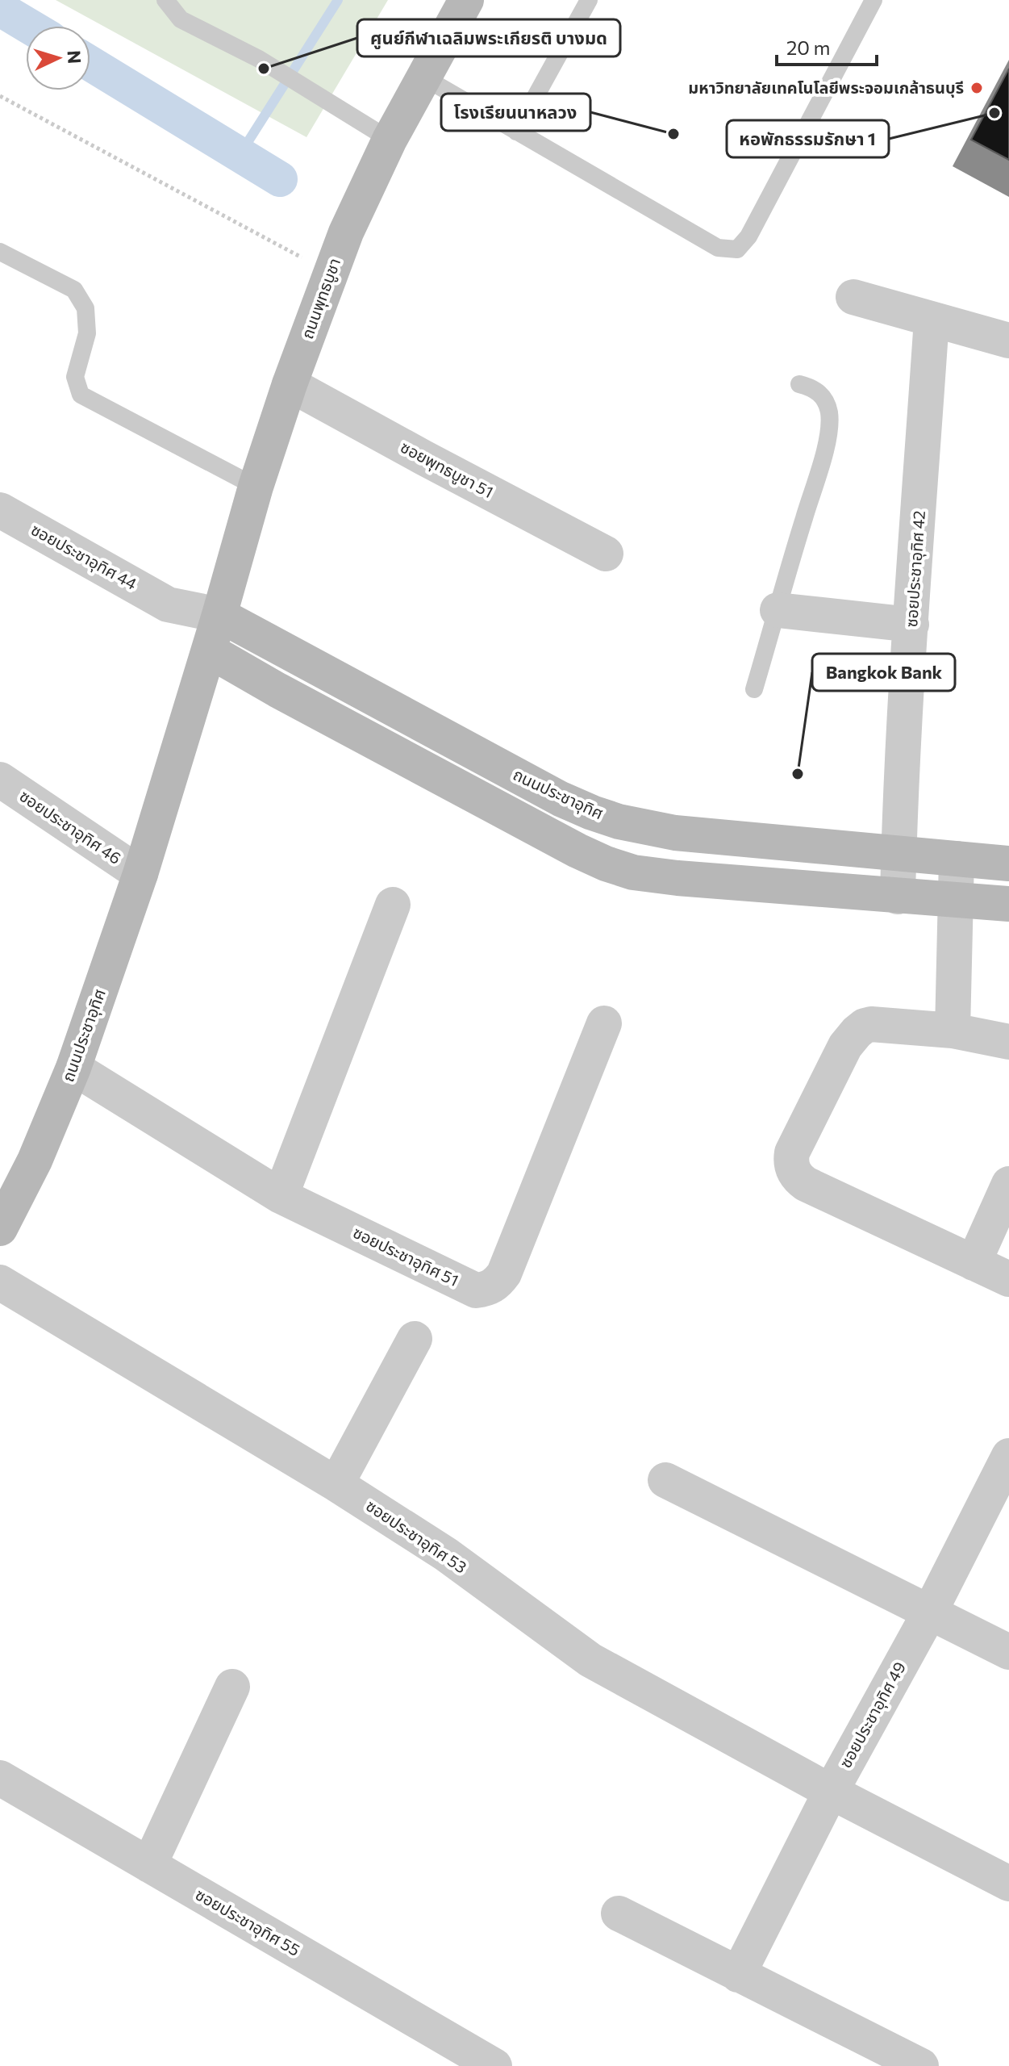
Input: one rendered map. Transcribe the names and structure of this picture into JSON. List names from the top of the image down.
{
  "streets": {
    "main road": ["ถนนพุทธบูชา", "ถนนประชาอุทิศ"],
    "street": [
      "ซอยพุทธบูชา 51",
      "ซอยประชาอุทิศ 44",
      "ซอยประชาอุทิศ 42",
      "ซอยประชาอุทิศ 46",
      "ซอยประชาอุทิศ 51",
      "ซอยประชาอุทิศ 53",
      "ซอยประชาอุทิศ 49",
      "ซอยประชาอุทิศ 55"
    ]
  },
  "crossings": [
    ["ถนนพุทธบูชา", "ซอยพุทธบูชา 51"],
    ["ถนนพุทธบูชา", "ซอยประชาอุทิศ 44"],
    ["ถนนพุทธบูชา", "ถนนประชาอุทิศ"],
    ["ซอยประชาอุทิศ 44", "ถนนประชาอุทิศ"],
    ["ซอยประชาอุทิศ 42", "ถนนประชาอุทิศ"],
    ["ถนนประชาอุทิศ", "ซอยประชาอุทิศ 46"],
    ["ถนนประชาอุทิศ", "ซอยประชาอุทิศ 51"],
    ["ซอยประชาอุทิศ 53", "ซอยประชาอุทิศ 49"]
  ],
  "places": [
    "ศูนย์กีฬาเฉลิมพระเกียรติ บางมด",
    "มหาวิทยาลัยเทคโนโลยีพระจอมเกล้าธนบุรี",
    "หอพักธรรมรักษา 1",
    "โรงเรียนนาหลวง",
    "Bangkok Bank"
  ],
  "scale_bar": "20 m",
  "north": "right"
}
